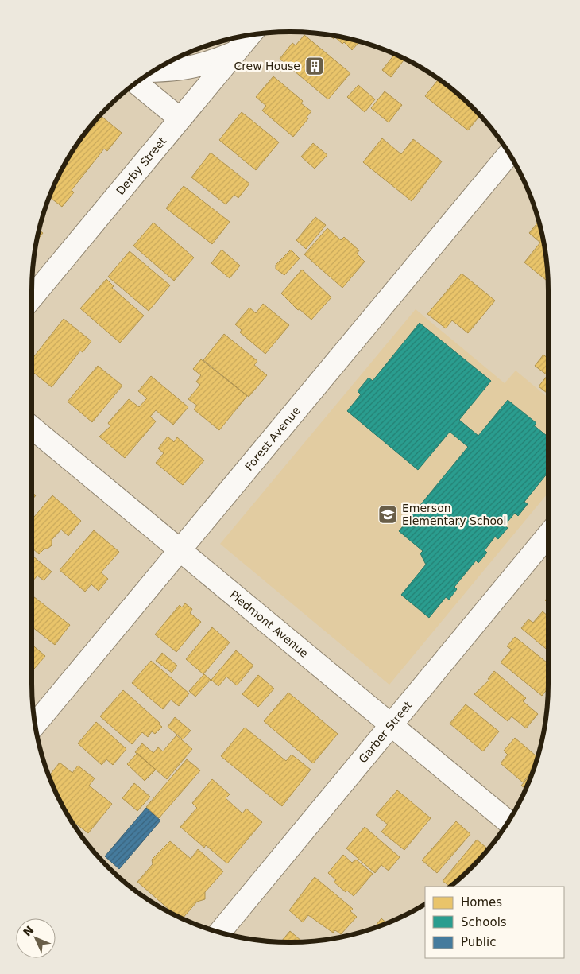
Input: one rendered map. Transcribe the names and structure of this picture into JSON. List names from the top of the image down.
{
  "streets": {
    "street": [
      "Derby Street",
      "Forest Avenue",
      "Piedmont Avenue",
      "Garber Street"
    ]
  },
  "crossings": [
    ["Forest Avenue", "Piedmont Avenue"],
    ["Piedmont Avenue", "Garber Street"]
  ],
  "places": {
    "building": ["Crew House"],
    "school or university": ["Emerson Elementary School"]
  },
  "legend": ["Homes", "Schools", "Public"],
  "north": "top left"
}
